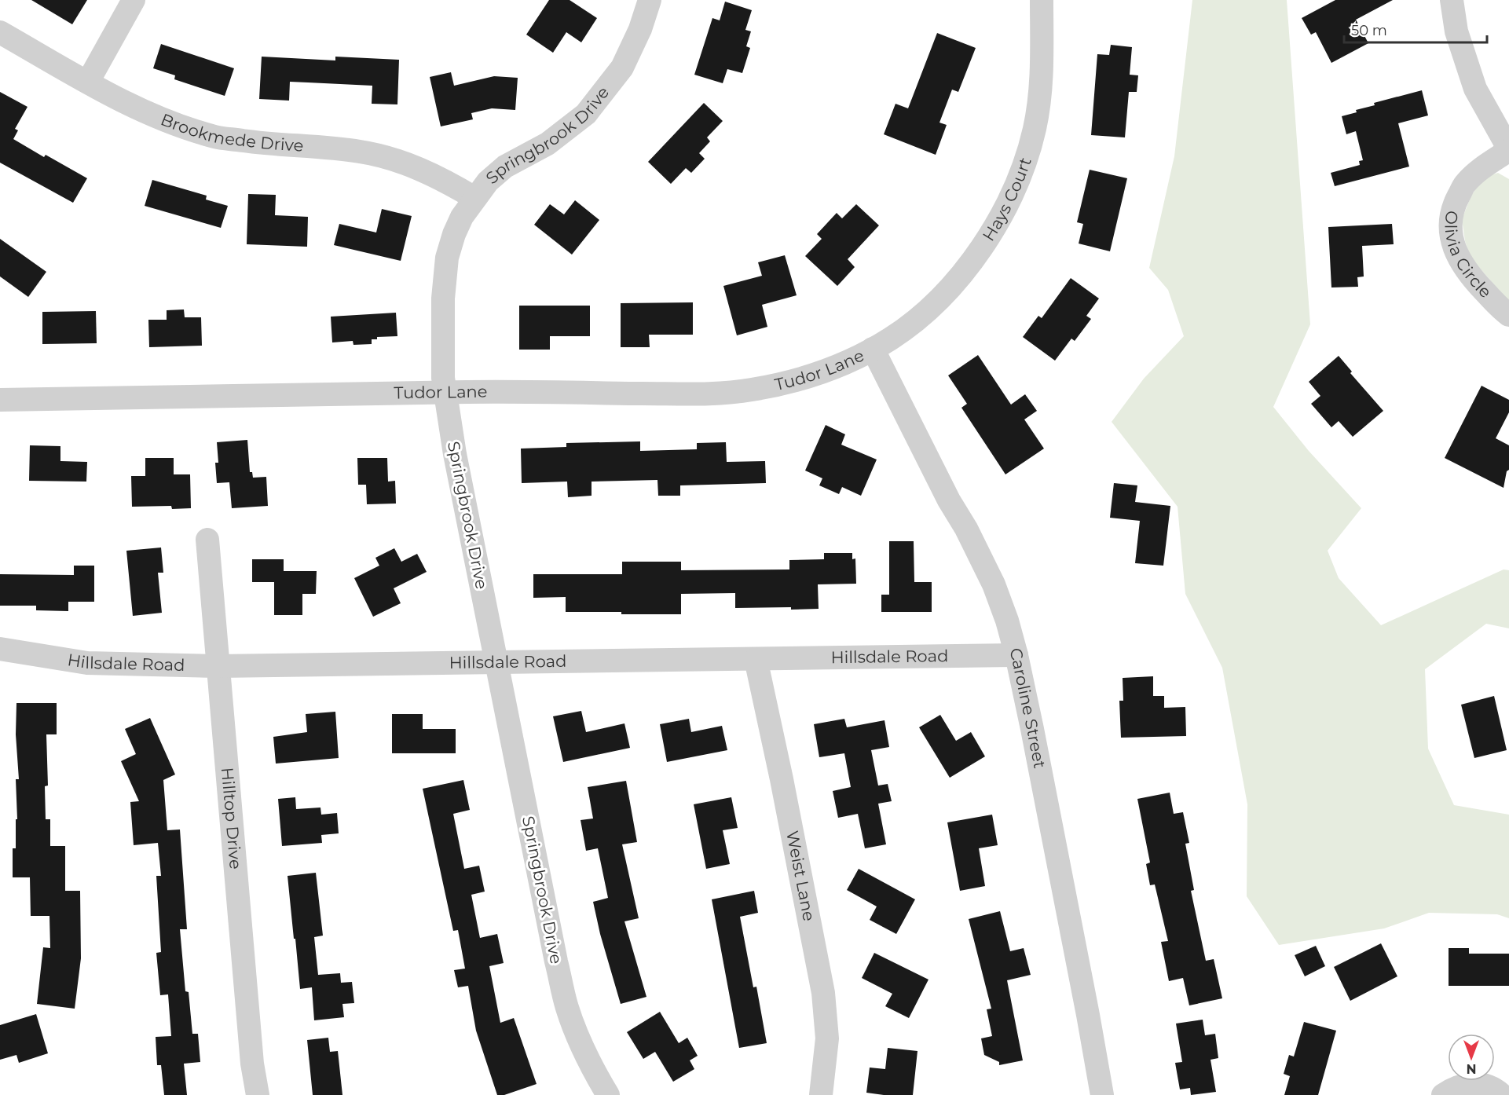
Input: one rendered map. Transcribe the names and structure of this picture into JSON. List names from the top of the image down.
{
  "streets": {
    "street": [
      "Brookmede Drive",
      "Springbrook Drive",
      "Hays Court",
      "Olivia Circle",
      "Tudor Lane",
      "Hillsdale Road",
      "Caroline Street",
      "Hilltop Drive",
      "Weist Lane"
    ]
  },
  "crossings": [
    ["Brookmede Drive", "Springbrook Drive"],
    ["Springbrook Drive", "Tudor Lane"],
    ["Springbrook Drive", "Hillsdale Road"],
    ["Hays Court", "Tudor Lane"],
    ["Hays Court", "Caroline Street"],
    ["Tudor Lane", "Caroline Street"],
    ["Hillsdale Road", "Caroline Street"],
    ["Hillsdale Road", "Hilltop Drive"],
    ["Hillsdale Road", "Weist Lane"]
  ],
  "scale_bar": "50 m",
  "north": "bottom"
}
